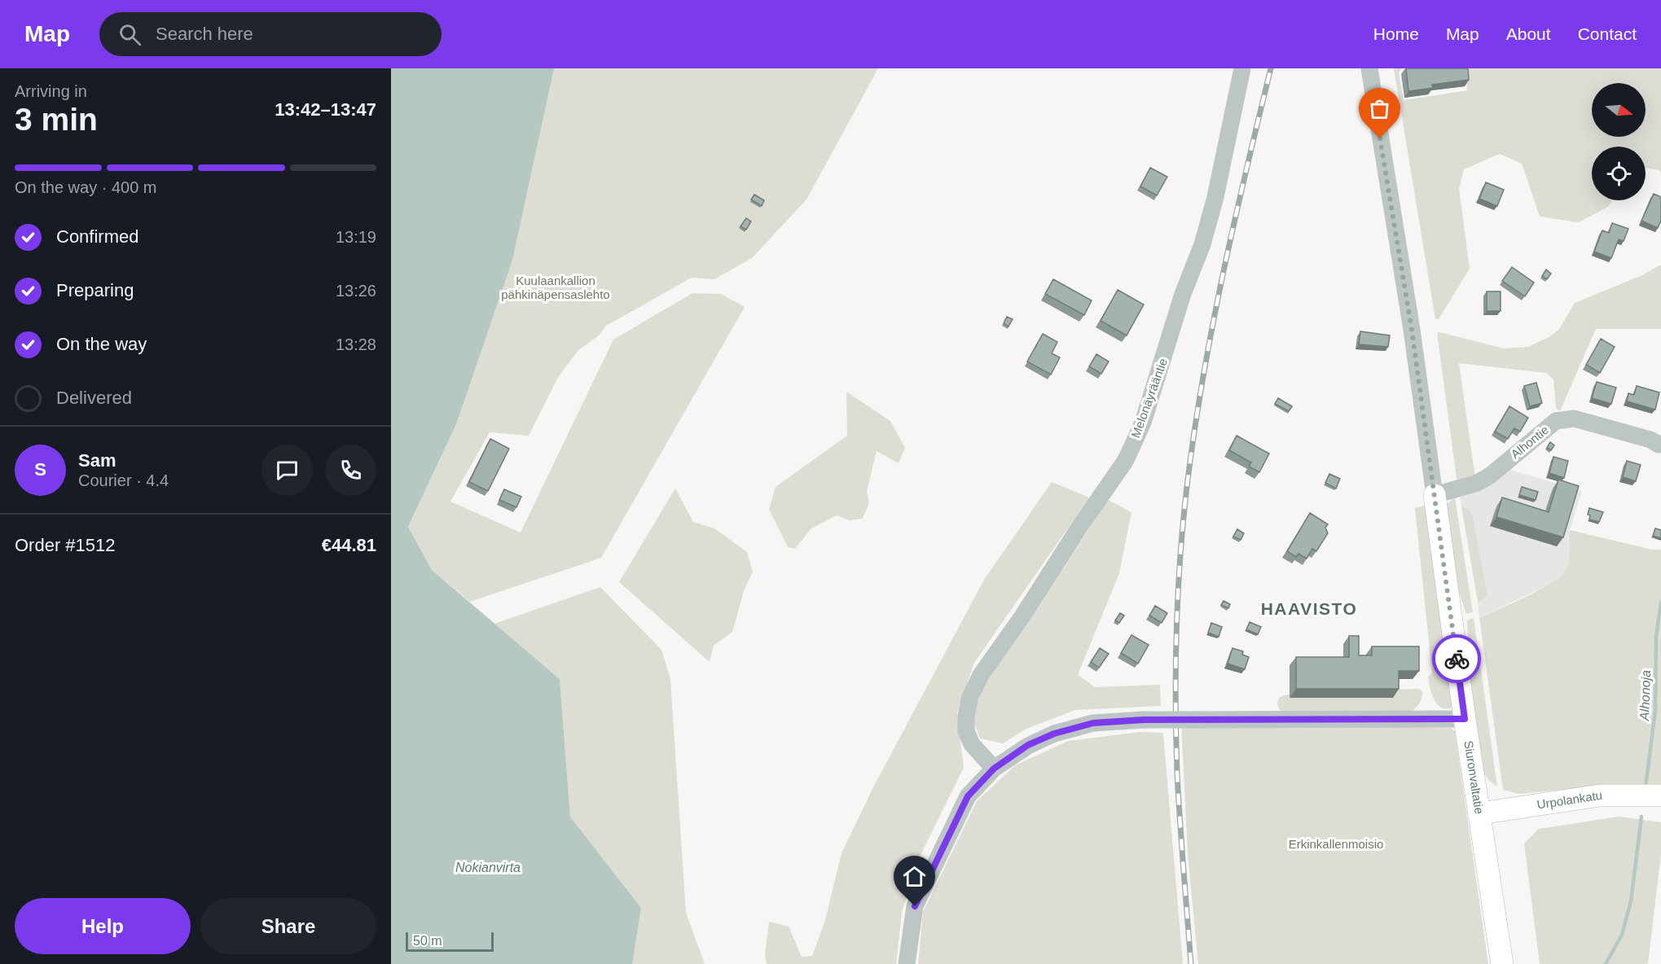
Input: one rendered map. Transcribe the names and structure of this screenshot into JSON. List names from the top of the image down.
{
  "streets": {
    "main road": ["Siuronvaltatie", "Urpolankatu"],
    "street": ["Melonäyrääntie", "Alhontie"]
  },
  "crossings": [
    ["Alhontie", "Siuronvaltatie"],
    ["Siuronvaltatie", "Urpolankatu"]
  ],
  "districts": ["HAAVISTO"],
  "water": ["Alhonoja", "Nokianvirta"],
  "parks": ["Kuulaankallion pähkinäpensaslehto", "Erkinkallenmoisio"],
  "scale_bar": "50 m",
  "north": "right",
  "page": {
    "header": "Map",
    "search": "Search here",
    "nav": [
      "Home",
      "Map",
      "About",
      "Contact"
    ],
    "heading": ["3 min", "Arriving in", "13:42–13:47"],
    "panel": [
      "Sam",
      "Courier · 4.4",
      "Order #1512",
      "€44.81"
    ],
    "bar": "On the way · 400 m",
    "list": [
      ["Confirmed", "13:19"],
      ["Preparing", "13:26"],
      ["On the way", "13:28"],
      "Delivered"
    ],
    "round": "S",
    "buttons": ["Help", "Share"],
    "scale": "50 m"
  }
}
